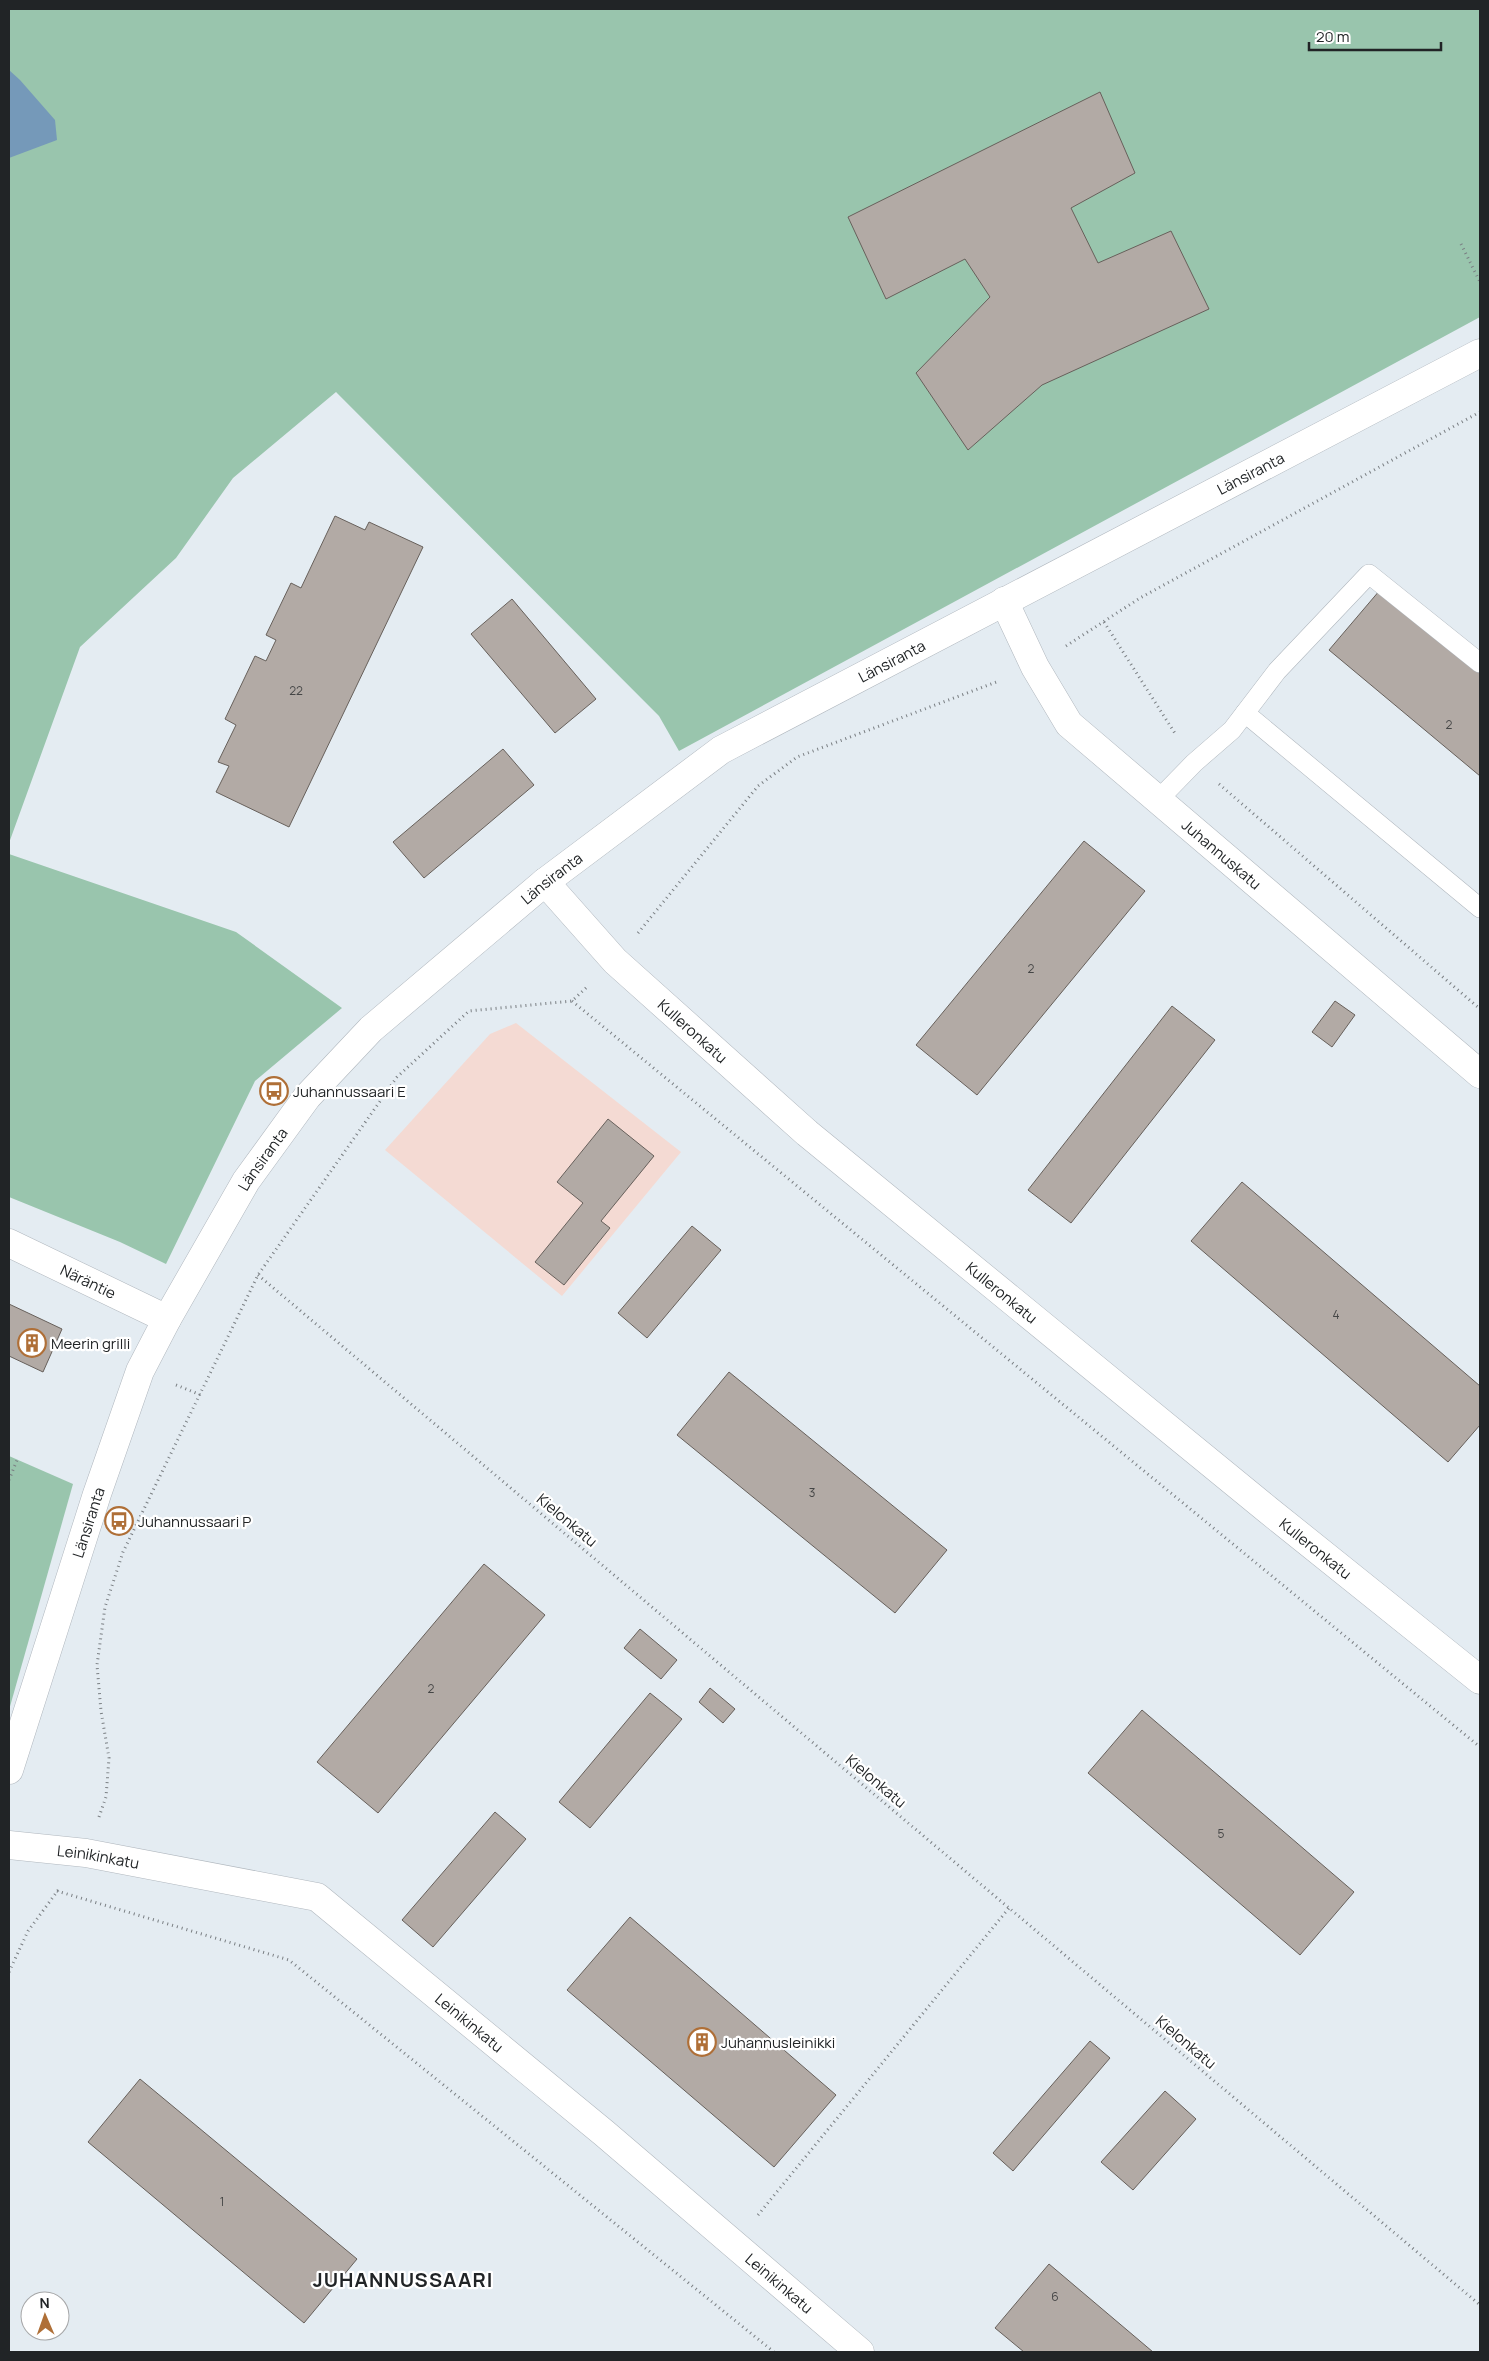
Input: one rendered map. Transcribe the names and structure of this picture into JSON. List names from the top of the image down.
{
  "streets": {
    "street": [
      "Länsiranta",
      "Juhannuskatu",
      "Kulleronkatu",
      "Näräntie",
      "Leinikinkatu"
    ],
    "path": ["Kielonkatu"]
  },
  "crossings": [
    ["Länsiranta", "Juhannuskatu"],
    ["Länsiranta", "Kulleronkatu"],
    ["Länsiranta", "Näräntie"]
  ],
  "districts": ["JUHANNUSSAARI"],
  "places": {
    "bus stop": ["Juhannussaari E", "Juhannussaari P"],
    "building": ["Meerin grilli", "Juhannusleinikki"]
  },
  "house_numbers": [
    "22",
    "2",
    "2",
    "4",
    "3",
    "2",
    "5",
    "1",
    "6"
  ],
  "scale_bar": "20 m",
  "north": "top"
}
